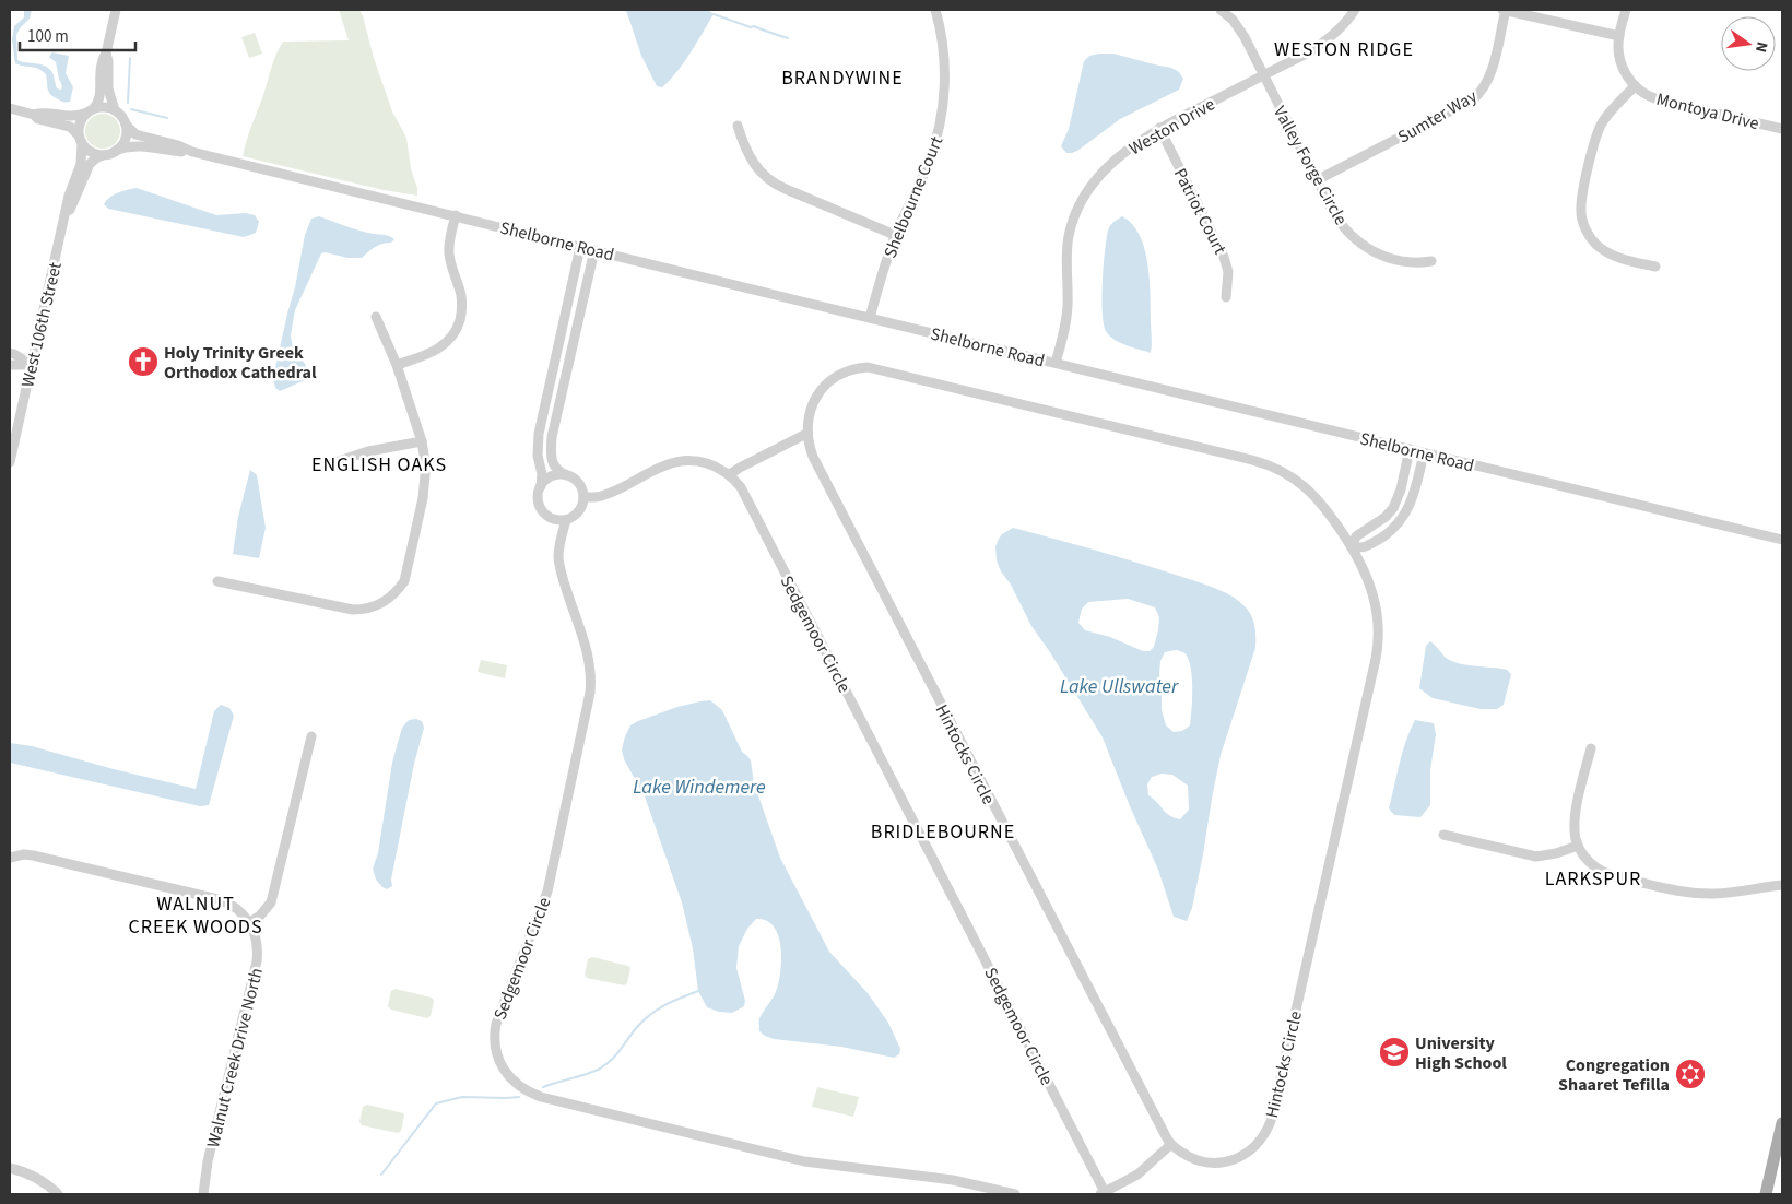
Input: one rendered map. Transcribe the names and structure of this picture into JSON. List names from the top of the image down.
{
  "streets": {
    "street": [
      "Montoya Drive",
      "Sumter Way",
      "Weston Drive",
      "Valley Forge Circle",
      "Shelbourne Court",
      "Patriot Court",
      "Shelborne Road",
      "West 106th Street",
      "Sedgemoor Circle",
      "Hintocks Circle",
      "Walnut Creek Drive North"
    ]
  },
  "crossings": [
    ["Sumter Way", "Valley Forge Circle"],
    ["Weston Drive", "Valley Forge Circle"],
    ["Weston Drive", "Patriot Court"],
    ["Weston Drive", "Shelborne Road"],
    ["Shelbourne Court", "Shelborne Road"],
    ["Shelborne Road", "West 106th Street"]
  ],
  "districts": [
    "WESTON RIDGE",
    "BRANDYWINE",
    "ENGLISH OAKS",
    "BRIDLEBOURNE",
    "LARKSPUR",
    "WALNUT CREEK WOODS"
  ],
  "water": ["Lake Ullswater", "Lake Windemere"],
  "places": {
    "church": ["Holy Trinity Greek Orthodox Cathedral"],
    "school or university": ["University High School"],
    "synagogue": ["Congregation Shaaret Tefilla"]
  },
  "scale_bar": "100 m",
  "north": "right"
}
